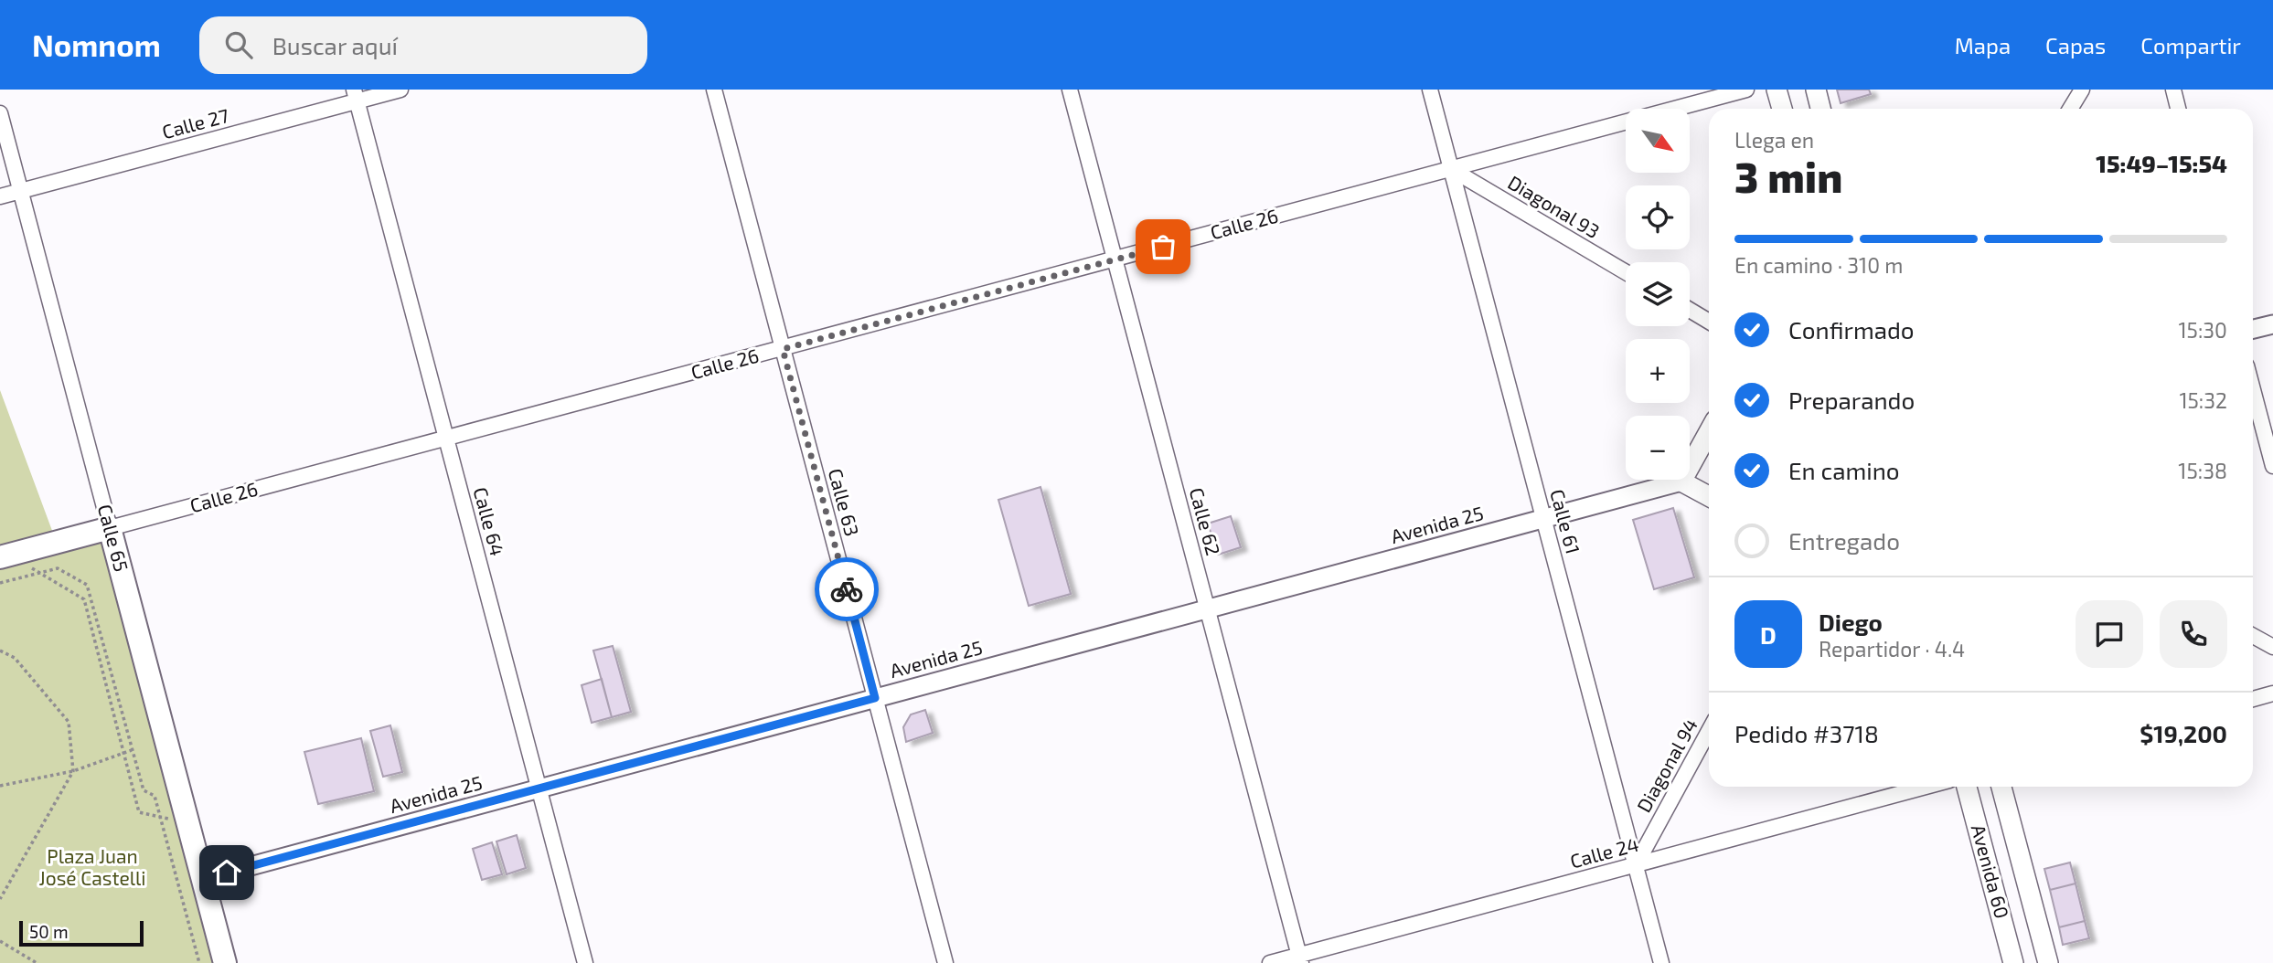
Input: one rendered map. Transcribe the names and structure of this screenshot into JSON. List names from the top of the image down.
{
  "streets": {
    "main road": ["Calle 26", "Calle 65", "Avenida 60"],
    "street": [
      "Calle 27",
      "Diagonal 93",
      "Calle 63",
      "Calle 64",
      "Calle 62",
      "Calle 61",
      "Avenida 25",
      "Diagonal 94",
      "Calle 24"
    ]
  },
  "crossings": [
    ["Calle 27", "Calle 64"],
    ["Calle 27", "Calle 65"],
    ["Diagonal 93", "Calle 26"],
    ["Diagonal 93", "Calle 61"],
    ["Calle 26", "Calle 63"],
    ["Calle 26", "Calle 64"],
    ["Calle 26", "Calle 62"],
    ["Calle 26", "Calle 61"],
    ["Calle 26", "Calle 65"],
    ["Calle 63", "Avenida 25"],
    ["Calle 64", "Avenida 25"],
    ["Calle 62", "Avenida 25"],
    ["Calle 62", "Calle 24"],
    ["Calle 61", "Avenida 25"],
    ["Calle 61", "Diagonal 94"],
    ["Calle 61", "Calle 24"],
    ["Avenida 25", "Calle 65"],
    ["Diagonal 94", "Calle 24"]
  ],
  "parks": ["Plaza Juan José Castelli"],
  "scale_bar": "50 m",
  "north": "bottom right",
  "page": {
    "header": "Nomnom",
    "search": "Buscar aquí",
    "nav": ["Mapa", "Capas", "Compartir"],
    "map_buttons": ["+", "−"],
    "heading": ["3 min", "Llega en", "15:49–15:54"],
    "panel": [
      "Diego",
      "Repartidor · 4.4",
      "Pedido #3718",
      "$19,200"
    ],
    "bar": "En camino · 310 m",
    "list": [
      ["Confirmado", "15:30"],
      ["Preparando", "15:32"],
      ["En camino", "15:38"],
      "Entregado"
    ],
    "round": "D",
    "scale": "50 m"
  }
}
